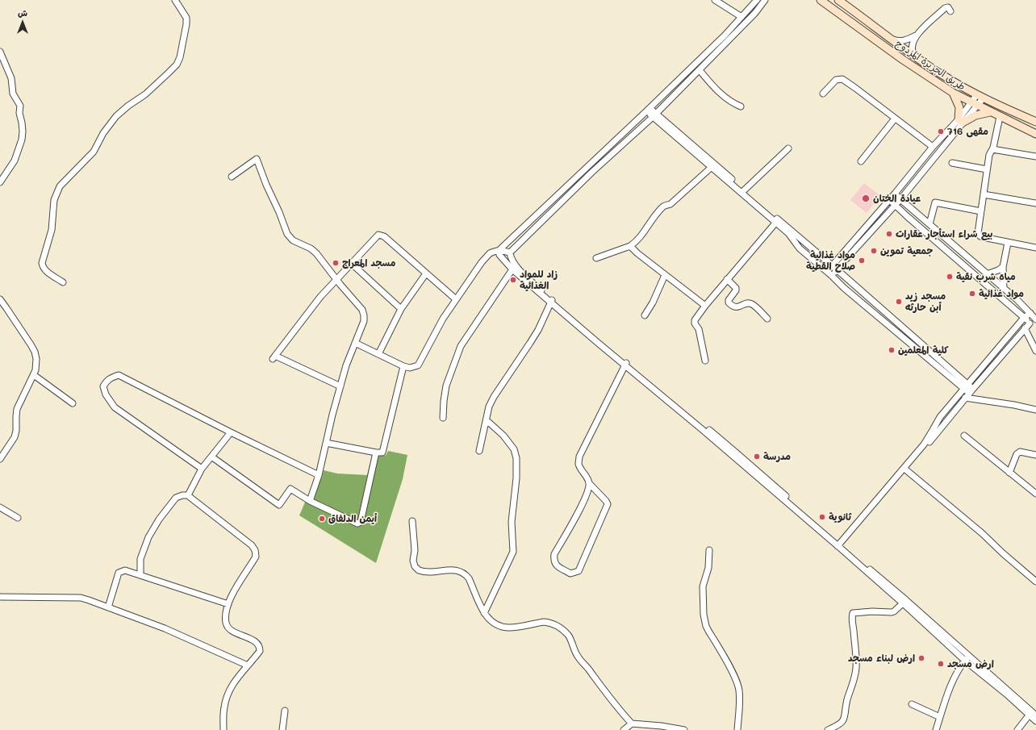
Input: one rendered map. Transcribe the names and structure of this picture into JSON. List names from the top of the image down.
{
  "streets": {
    "main road": ["طريق الجزيرة المزدوج"]
  },
  "places": [
    "مقهى 716",
    "عيادة الختان",
    "بيع شراء استأجار عقارات",
    "جمعية تموين",
    "مواد غذائية صلاح القطية",
    "مسجد المعراج",
    "مياه شرب نقية",
    "زاد للمواد الغذائية",
    "مواد غذائية",
    "مسجد زيد أبن حارثه",
    "كلية المعلمين",
    "مدرسة",
    "ثانوية",
    "أيمن الدلفاق",
    "ارض لبناء مسجد",
    "ارض مسجد"
  ],
  "north": "top"
}
